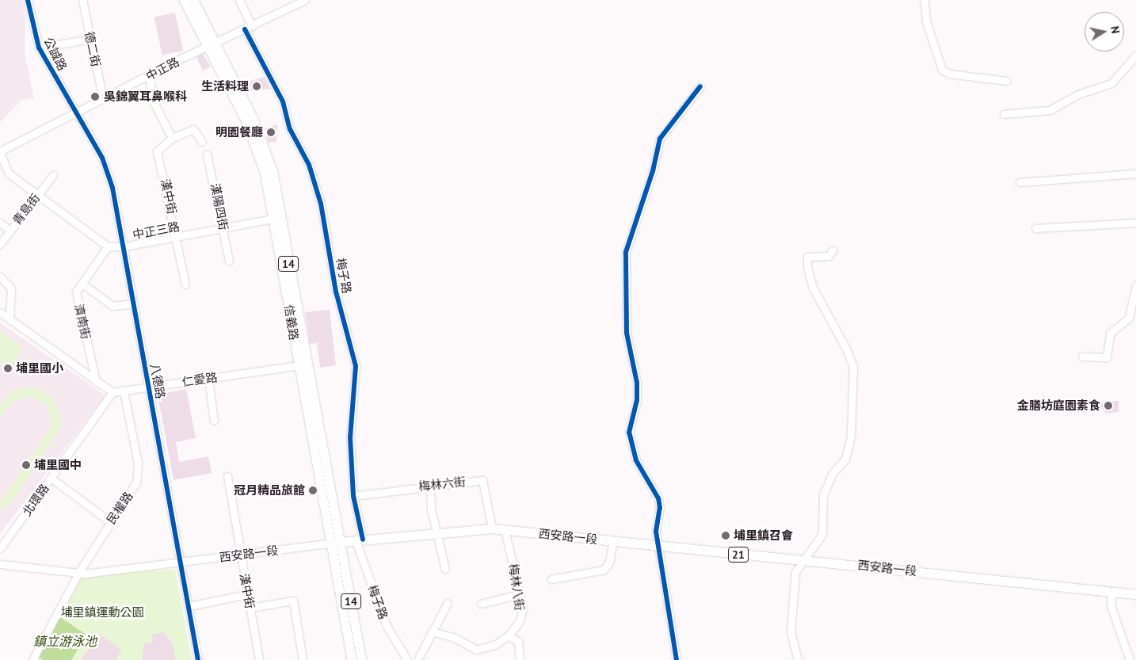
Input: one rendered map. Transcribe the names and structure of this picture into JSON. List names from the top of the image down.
{
  "streets": {
    "main road": [
      "14",
      "信義路",
      "西安路一段",
      "21"
    ],
    "street": [
      "德二街",
      "公誠路",
      "中正路",
      "漢中街",
      "漢陽四街",
      "青島街",
      "中正三路",
      "梅子路",
      "濟南街",
      "仁愛路",
      "八德路",
      "梅林六街",
      "北環路",
      "民權路",
      "梅林八街"
    ]
  },
  "crossings": [
    ["德二街", "中正路"],
    ["公誠路", "中正路"],
    ["公誠路", "八德路"],
    ["中正路", "梅子路"],
    ["中正路", "信義路"],
    ["中正路", "八德路"],
    ["漢中街", "中正三路"],
    ["漢中街", "西安路一段"],
    ["漢陽四街", "中正三路"],
    ["中正三路", "濟南街"],
    ["中正三路", "信義路"],
    ["中正三路", "八德路"],
    ["梅子路", "梅林六街"],
    ["梅子路", "西安路一段"],
    ["信義路", "仁愛路"],
    ["信義路", "西安路一段"],
    ["仁愛路", "八德路"],
    ["仁愛路", "北環路"],
    ["仁愛路", "民權路"],
    ["八德路", "西安路一段"],
    ["梅林六街", "西安路一段"],
    ["民權路", "西安路一段"],
    ["西安路一段", "梅林八街"]
  ],
  "water": ["鎮立游泳池"],
  "parks": ["埔里鎮運動公園"],
  "places": [
    "生活料理",
    "吳錦翼耳鼻喉科",
    "明園餐廳",
    "埔里國小",
    "金膳坊庭園素食",
    "埔里國中",
    "冠月精品旅館",
    "埔里鎮召會"
  ],
  "north": "right"
}
